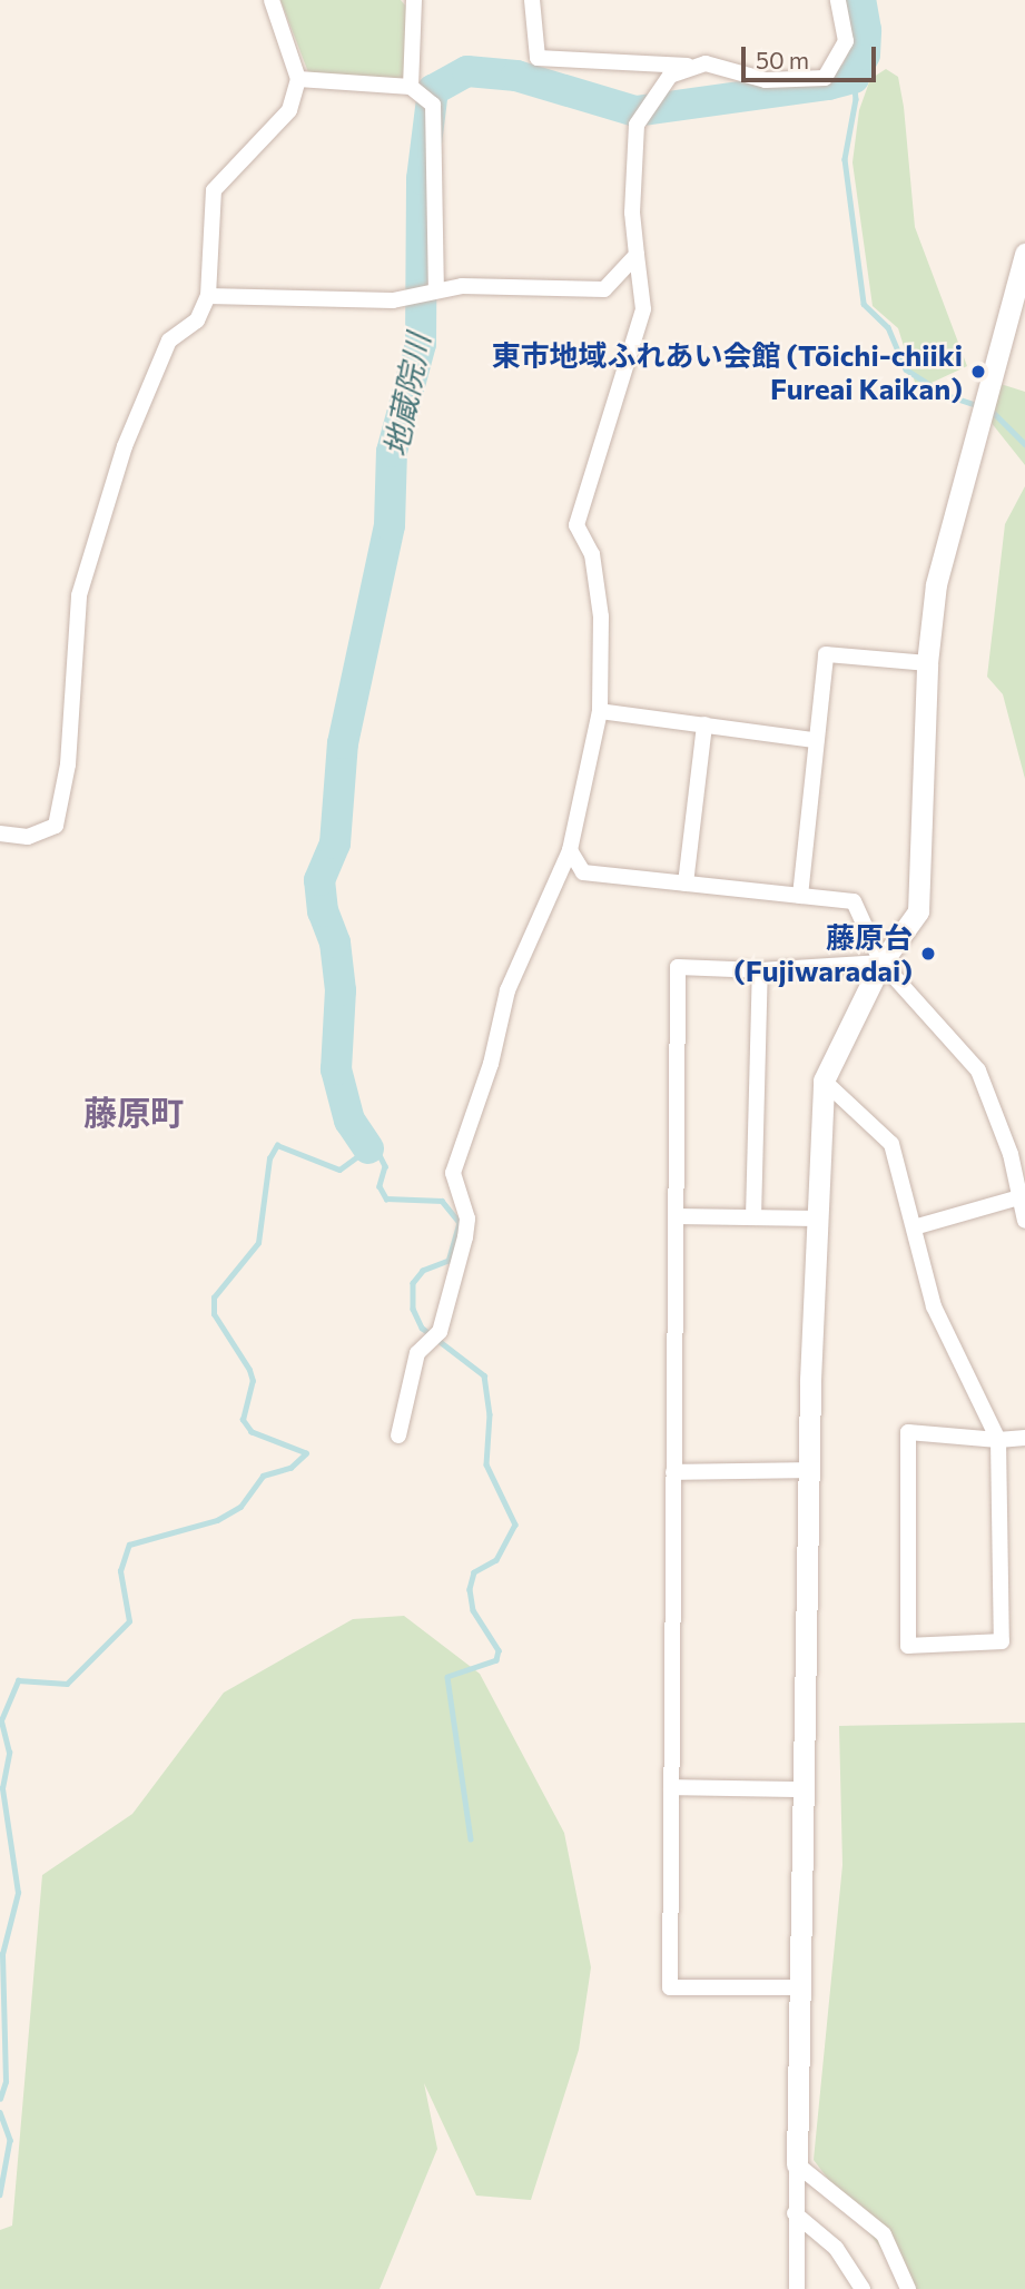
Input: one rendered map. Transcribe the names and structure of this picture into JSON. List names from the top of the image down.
{
  "districts": ["藤原町"],
  "water": ["地蔵院川"],
  "places": ["東市地域ふれあい会館 (Tōichi-chiiki Fureai Kaikan)", "藤原台 (Fujiwaradai)"],
  "scale_bar": "50 m"
}
